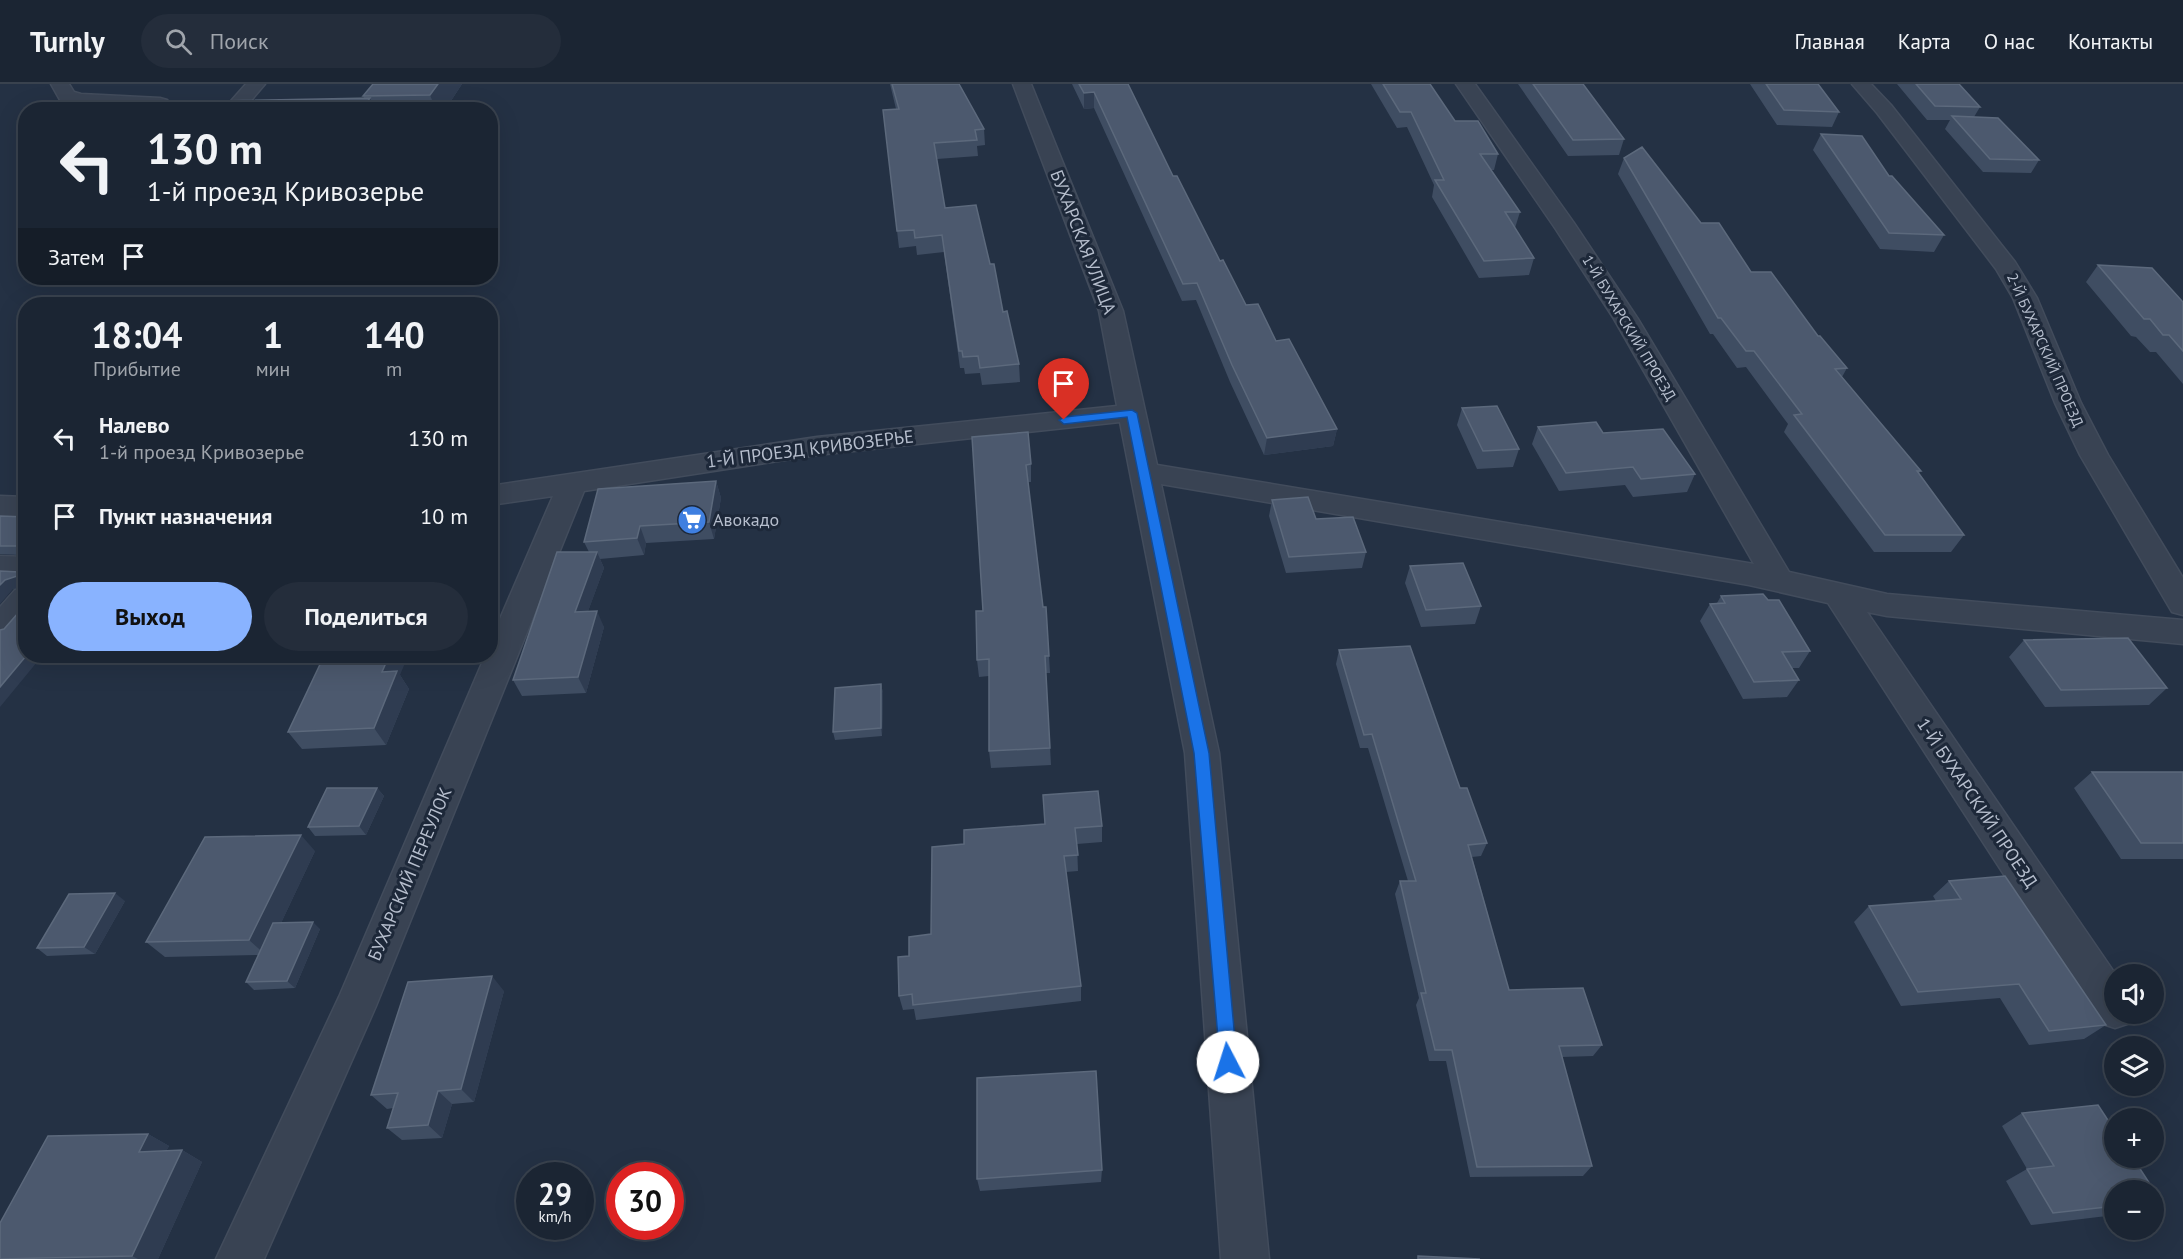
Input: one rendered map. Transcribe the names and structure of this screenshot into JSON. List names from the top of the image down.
{
  "streets": {
    "street": [
      "БУХАРСКАЯ УЛИЦА",
      "1-Й БУХАРСКИЙ ПРОЕЗД",
      "2-Й БУХАРСКИЙ ПРОЕЗД",
      "1-Й ПРОЕЗД КРИВОЗЕРЬЕ",
      "БУХАРСКИЙ ПЕРЕУЛОК"
    ]
  },
  "crossings": [
    ["БУХАРСКАЯ УЛИЦА", "1-Й ПРОЕЗД КРИВОЗЕРЬЕ"],
    ["1-Й ПРОЕЗД КРИВОЗЕРЬЕ", "БУХАРСКИЙ ПЕРЕУЛОК"]
  ],
  "places": {
    "supermarket": ["Авокадо"]
  },
  "page": {
    "header": "Turnly",
    "search": "Поиск",
    "nav": [
      "Главная",
      "Карта",
      "О нас",
      "Контакты"
    ],
    "turn": ["130 m", "1-й проезд Кривозерье"],
    "then": "Затем",
    "eta": [
      "18:04",
      "Прибытие",
      "1",
      "мин",
      "140",
      "m"
    ],
    "list": [
      {
        "name": "Налево",
        "note": "1-й проезд Кривозерье",
        "value": "130 m"
      },
      {
        "name": "Пункт назначения",
        "value": "10 m"
      }
    ],
    "buttons": ["Выход", "Поделиться"],
    "map_buttons": ["+", "−"],
    "speed": "29 km/h",
    "limit": "30"
  }
}
